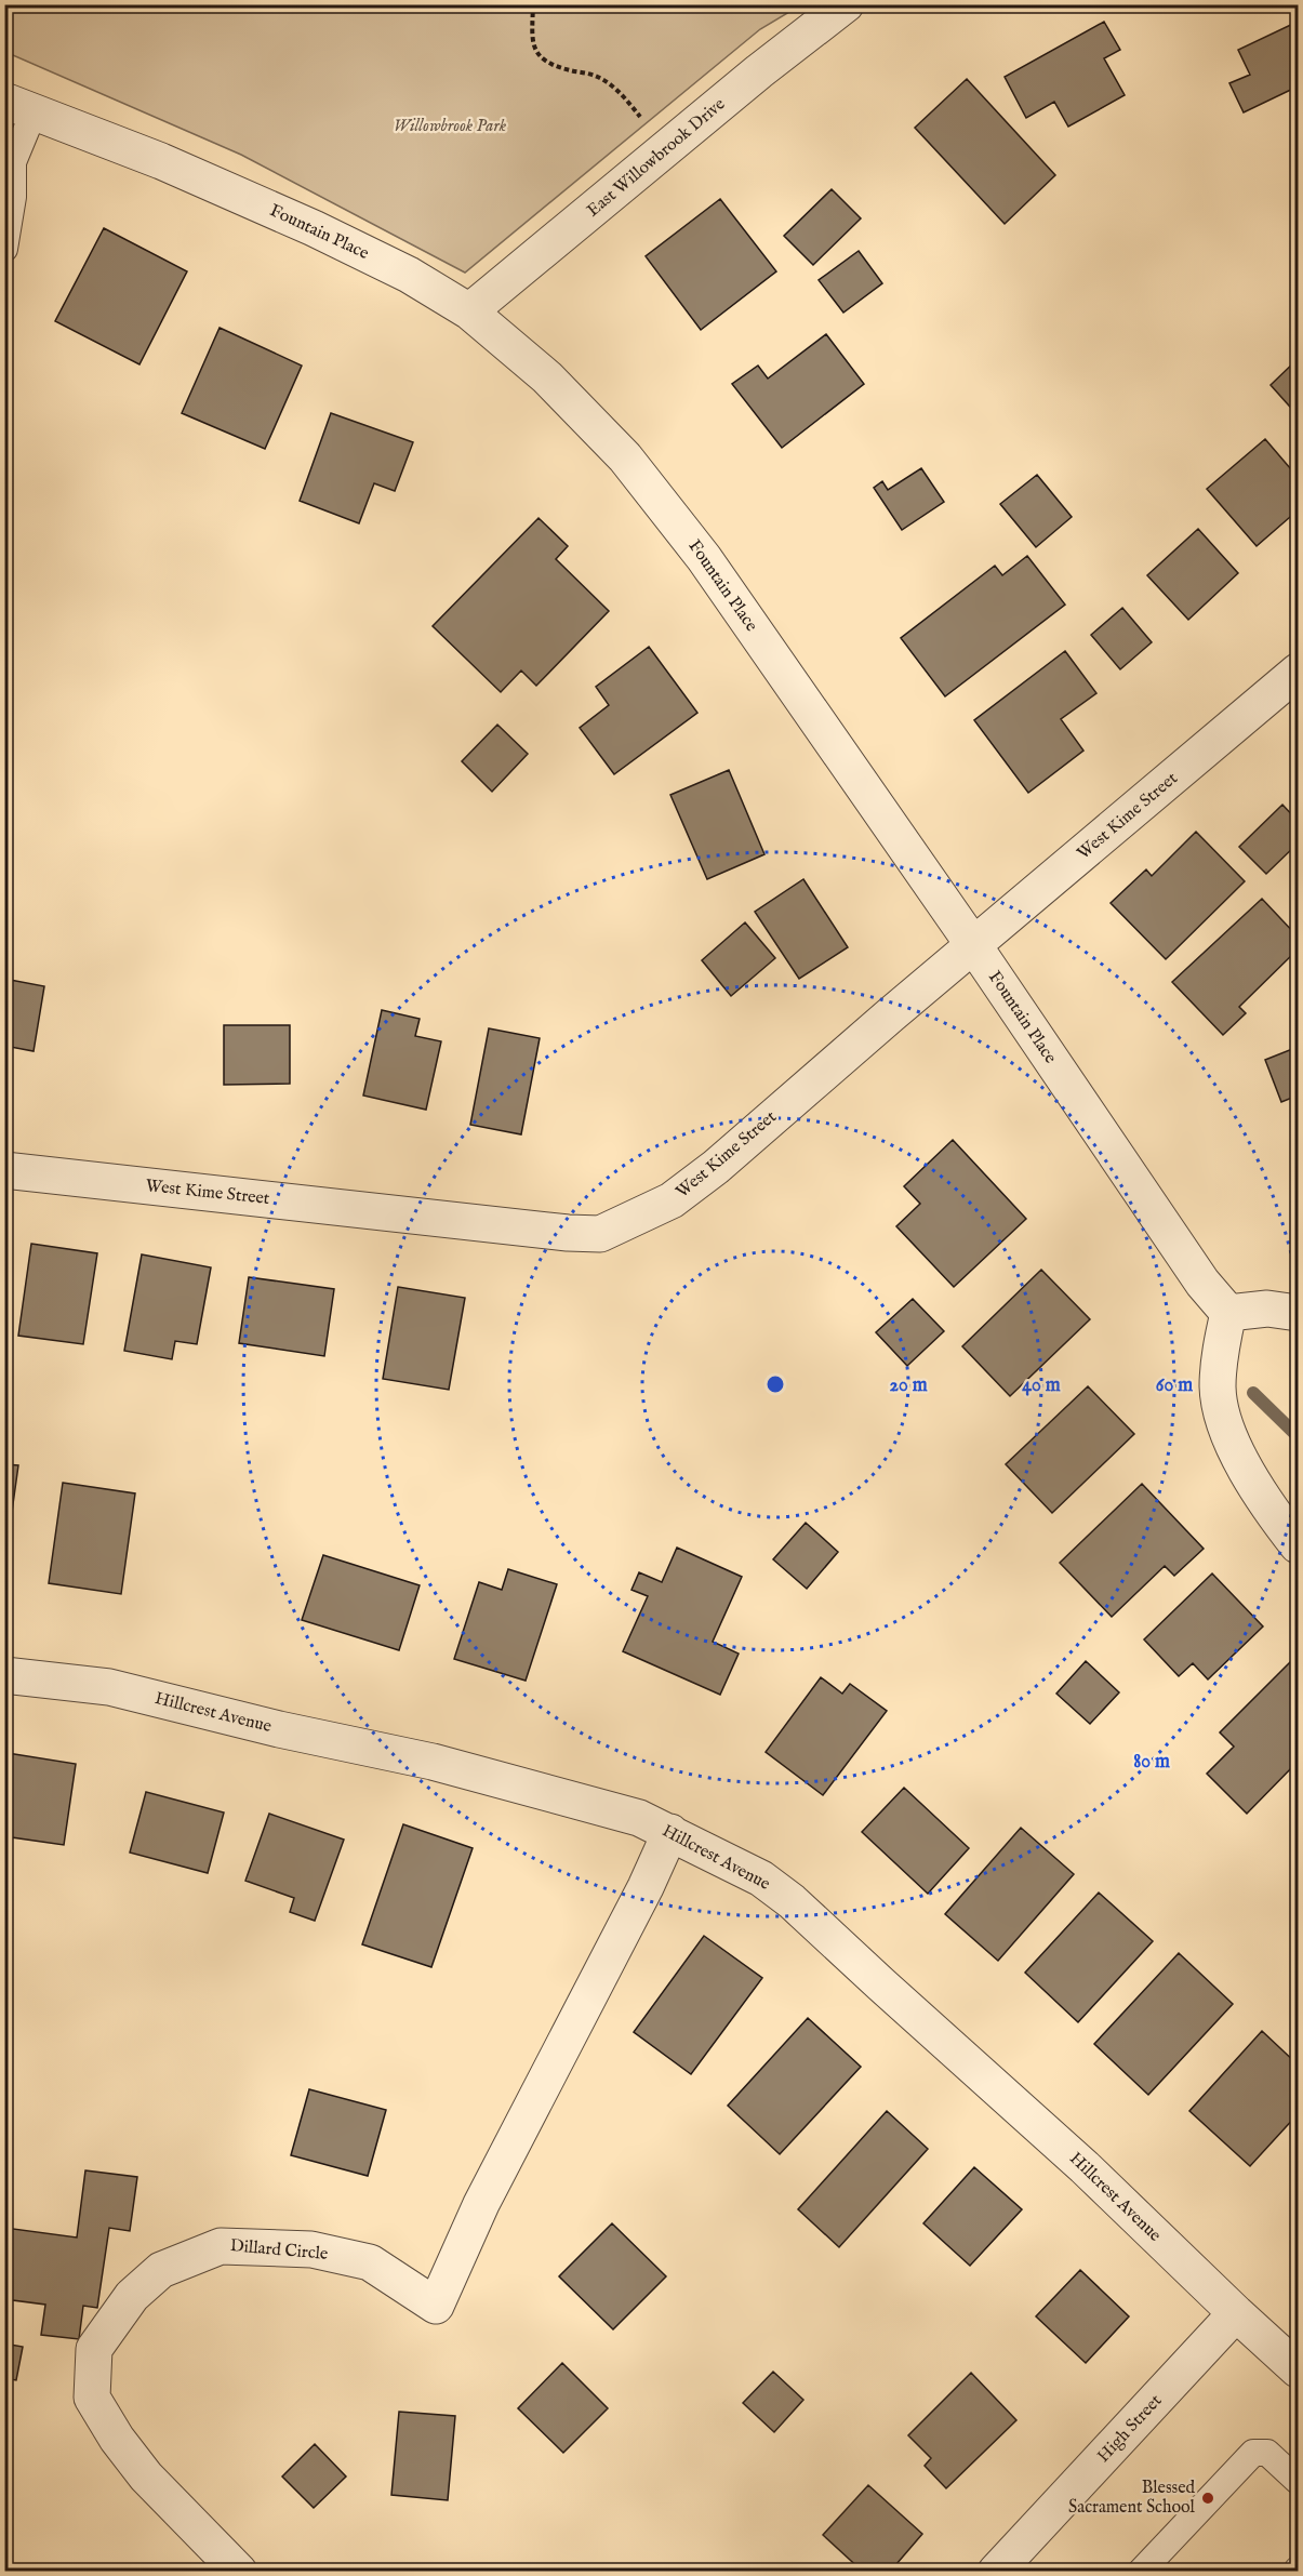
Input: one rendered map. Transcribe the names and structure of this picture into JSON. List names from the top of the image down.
{
  "streets": {
    "street": [
      "East Willowbrook Drive",
      "Fountain Place",
      "West Kime Street",
      "Hillcrest Avenue",
      "Dillard Circle",
      "High Street"
    ]
  },
  "crossings": [
    ["East Willowbrook Drive", "Fountain Place"],
    ["Fountain Place", "West Kime Street"],
    ["Hillcrest Avenue", "Dillard Circle"],
    ["Hillcrest Avenue", "High Street"]
  ],
  "parks": ["Willowbrook Park"],
  "places": ["Blessed Sacrament School"],
  "rings": [
    "20 m",
    "40 m",
    "60 m",
    "80 m"
  ]
}
